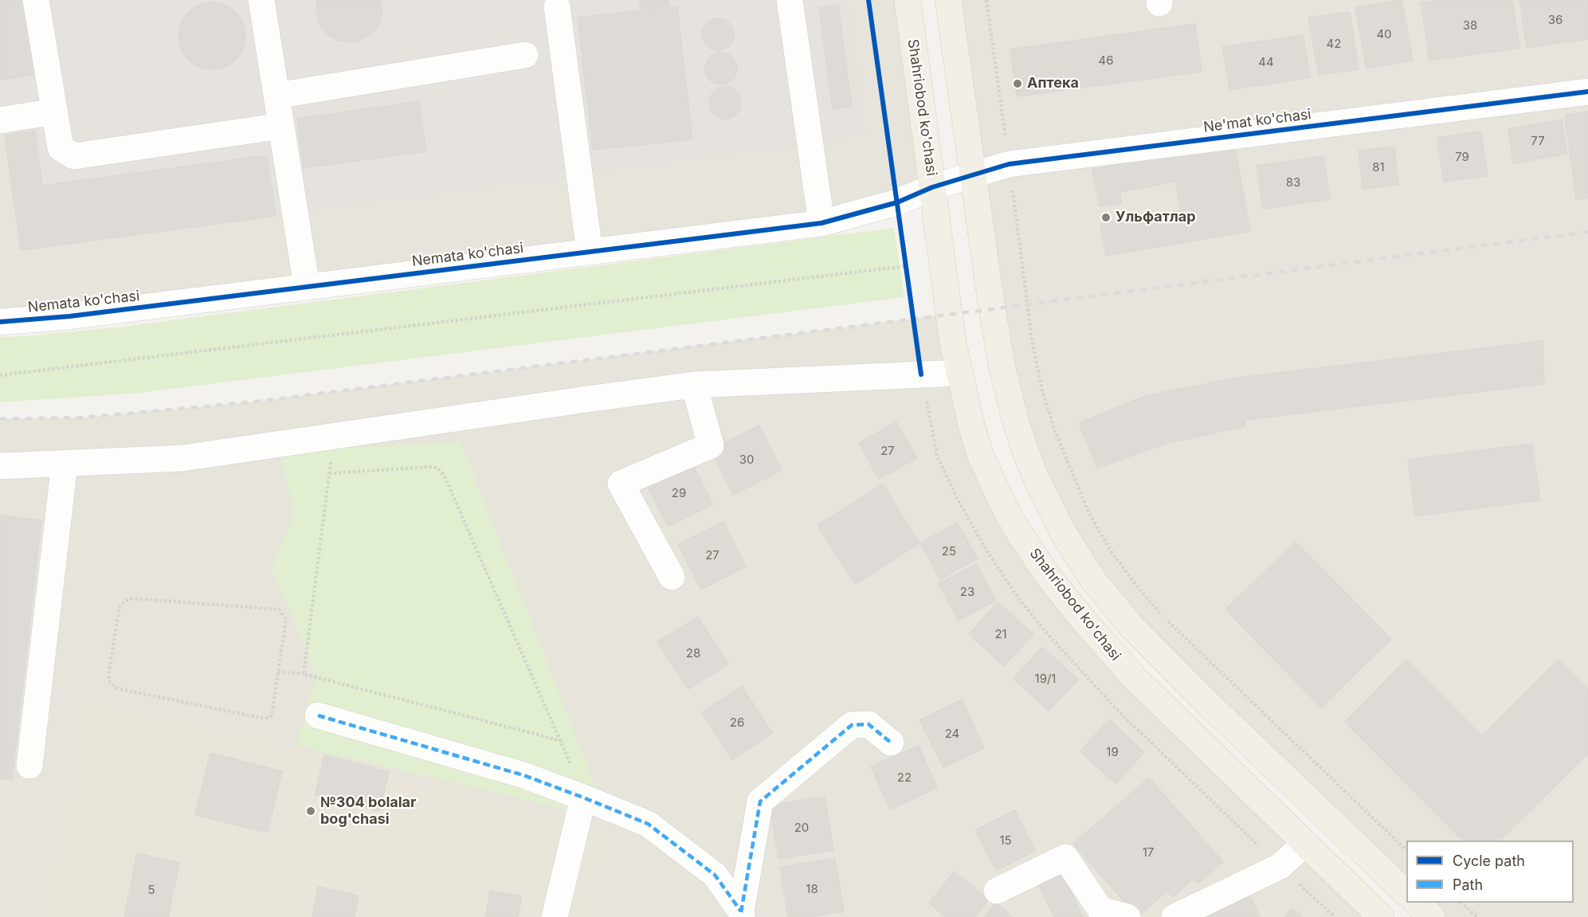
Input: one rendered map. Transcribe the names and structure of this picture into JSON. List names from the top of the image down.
{
  "streets": {
    "main road": ["Shahriobod ko'chasi"],
    "street": ["Ne'mat ko'chasi", "Nemata ko'chasi"]
  },
  "crossings": [
    ["Shahriobod ko'chasi", "Ne'mat ko'chasi"],
    ["Shahriobod ko'chasi", "Nemata ko'chasi"],
    ["Ne'mat ko'chasi", "Nemata ko'chasi"]
  ],
  "places": ["Аптека", "Ульфатлар", "№304 bolalar bog'chasi"],
  "house_numbers": [
    "36",
    "38",
    "40",
    "42",
    "46",
    "44",
    "77",
    "79",
    "81",
    "83",
    "27",
    "30",
    "29",
    "25",
    "27",
    "23",
    "21",
    "28",
    "19/1",
    "26",
    "24",
    "19",
    "22",
    "20",
    "15",
    "17",
    "18",
    "5"
  ],
  "legend": ["Cycle path", "Path"]
}
